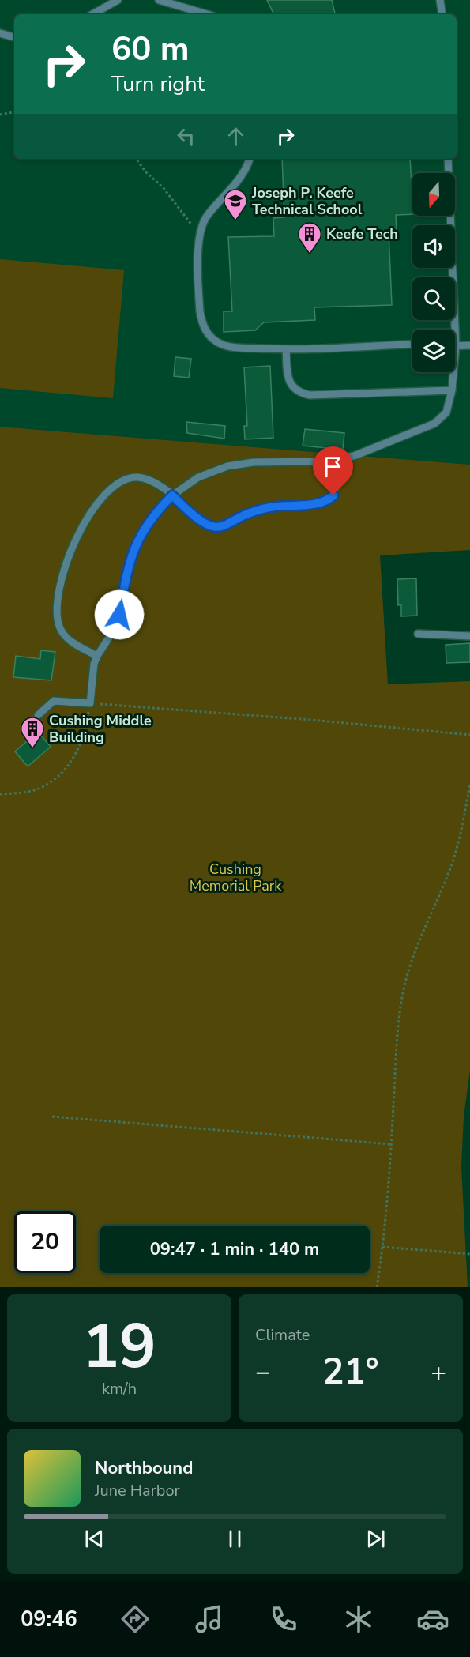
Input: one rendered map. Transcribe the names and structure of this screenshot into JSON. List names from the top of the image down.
{
  "parks": ["Cushing Memorial Park"],
  "places": {
    "school or university": ["Joseph P. Keefe Technical School"],
    "building": ["Keefe Tech", "Cushing Middle Building"]
  },
  "north": "bottom",
  "page": {
    "turn": ["60 m", "Turn right"],
    "limit": "20",
    "trip": "09:47 · 1 min · 140 m",
    "tile": [
      ["19", "km/h"],
      "Climate"
    ],
    "heat": ["−", "21°", "+"],
    "song": ["Northbound", "June Harbor"],
    "tabs": "09:46"
  }
}
